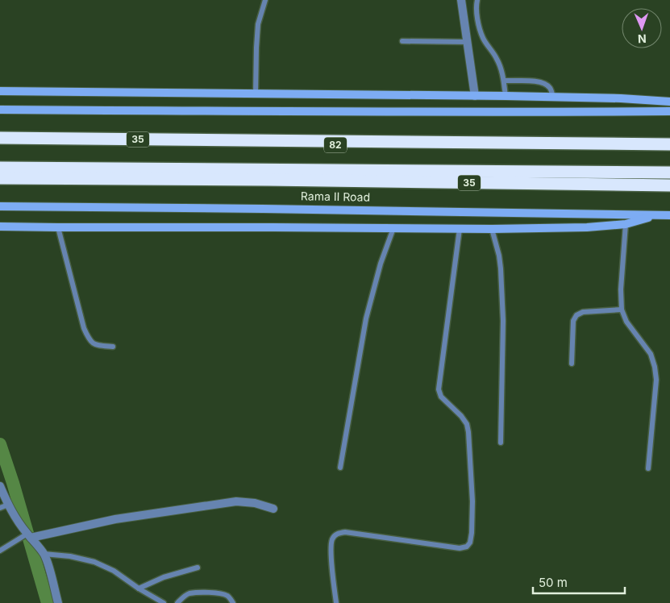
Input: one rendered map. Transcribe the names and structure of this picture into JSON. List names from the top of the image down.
{
  "streets": {
    "highway": ["35", "82", "Rama II Road"]
  },
  "scale_bar": "50 m",
  "north": "bottom"
}
